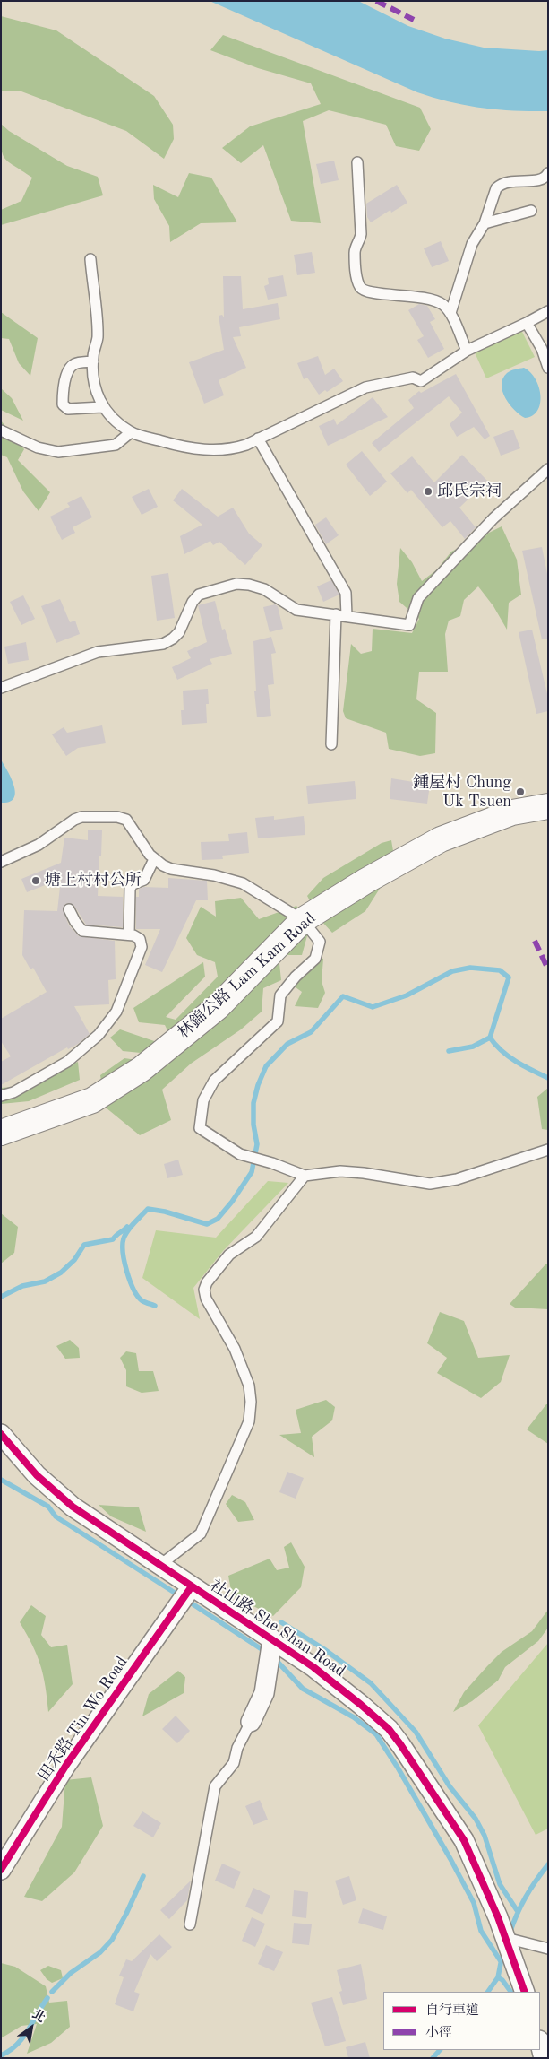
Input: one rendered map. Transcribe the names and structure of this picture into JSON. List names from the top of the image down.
{
  "streets": {
    "main road": ["林錦公路 Lam Kam Road"],
    "street": ["社山路 She Shan Road", "田禾路 Tin Wo Road"]
  },
  "crossings": [
    ["社山路 She Shan Road", "田禾路 Tin Wo Road"]
  ],
  "places": ["邱氏宗祠", "鍾屋村 Chung Uk Tsuen", "塘上村村公所"],
  "legend": ["自行車道", "小徑"],
  "north": "top right"
}
